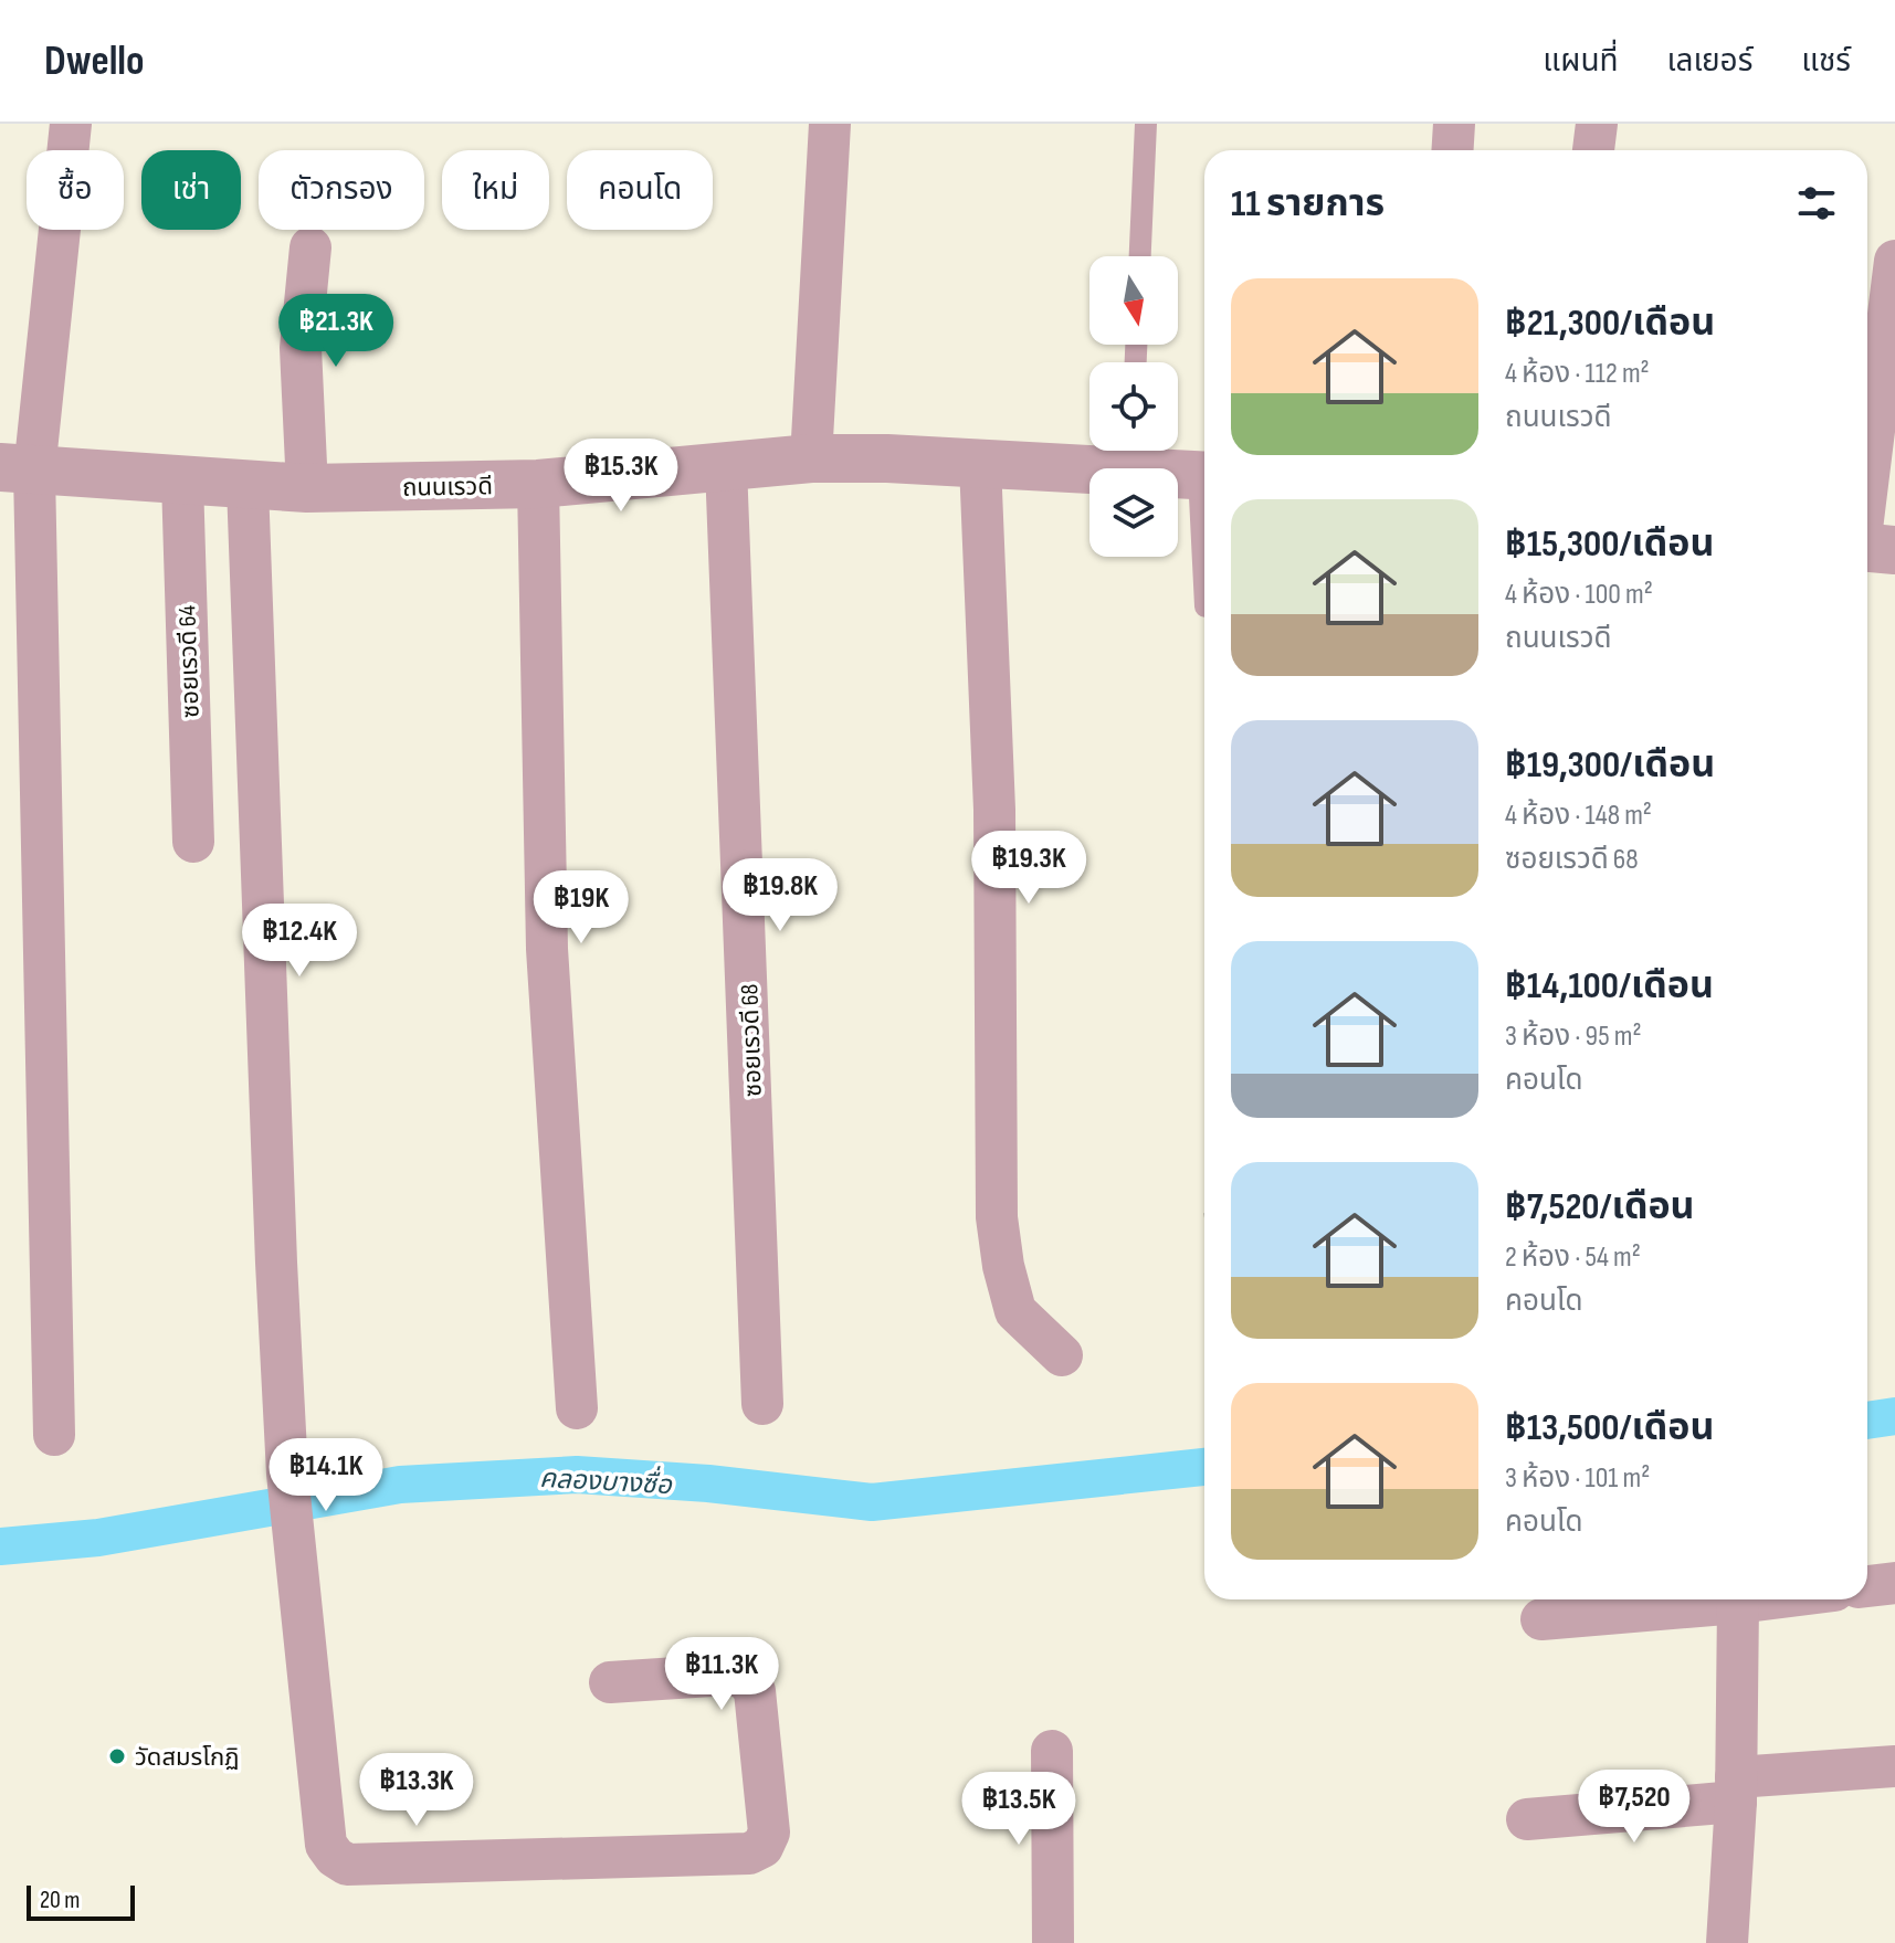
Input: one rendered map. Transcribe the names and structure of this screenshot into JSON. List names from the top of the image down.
{
  "streets": {
    "street": ["ถนนเรวดี", "ซอยเรวดี 64", "ซอยเรวดี 68"]
  },
  "crossings": [
    ["ถนนเรวดี", "ซอยเรวดี 64"],
    ["ถนนเรวดี", "ซอยเรวดี 68"]
  ],
  "water": ["คลองบางซื่อ"],
  "places": ["วัดสมรโกฏิ"],
  "scale_bar": "20 m",
  "north": "bottom",
  "page": {
    "header": "Dwello",
    "nav": ["แผนที่", "เลเยอร์", "แชร์"],
    "chip": [
      "ซื้อ",
      "เช่า",
      "ตัวกรอง",
      "ใหม่",
      "คอนโด"
    ],
    "heading": "11 รายการ",
    "list": [
      {
        "name": "฿21,300/เดือน",
        "note": "4 ห้อง · 112 m² · ถนนเรวดี"
      },
      {
        "name": "฿15,300/เดือน",
        "note": "4 ห้อง · 100 m² · ถนนเรวดี"
      },
      {
        "name": "฿19,300/เดือน",
        "note": "4 ห้อง · 148 m² · ซอยเรวดี 68"
      },
      {
        "name": "฿14,100/เดือน",
        "note": "3 ห้อง · 95 m² · คอนโด"
      },
      {
        "name": "฿7,520/เดือน",
        "note": "2 ห้อง · 54 m² · คอนโด"
      },
      {
        "name": "฿13,500/เดือน",
        "note": "3 ห้อง · 101 m² · คอนโด"
      }
    ],
    "price": [
      "฿21.3K",
      "฿15.3K",
      "฿19.3K",
      "฿19.8K",
      "฿19K",
      "฿12.4K",
      "฿14.1K",
      "฿11.3K",
      "฿13.3K",
      "฿7,520",
      "฿13.5K"
    ],
    "scale": "20 m"
  }
}
